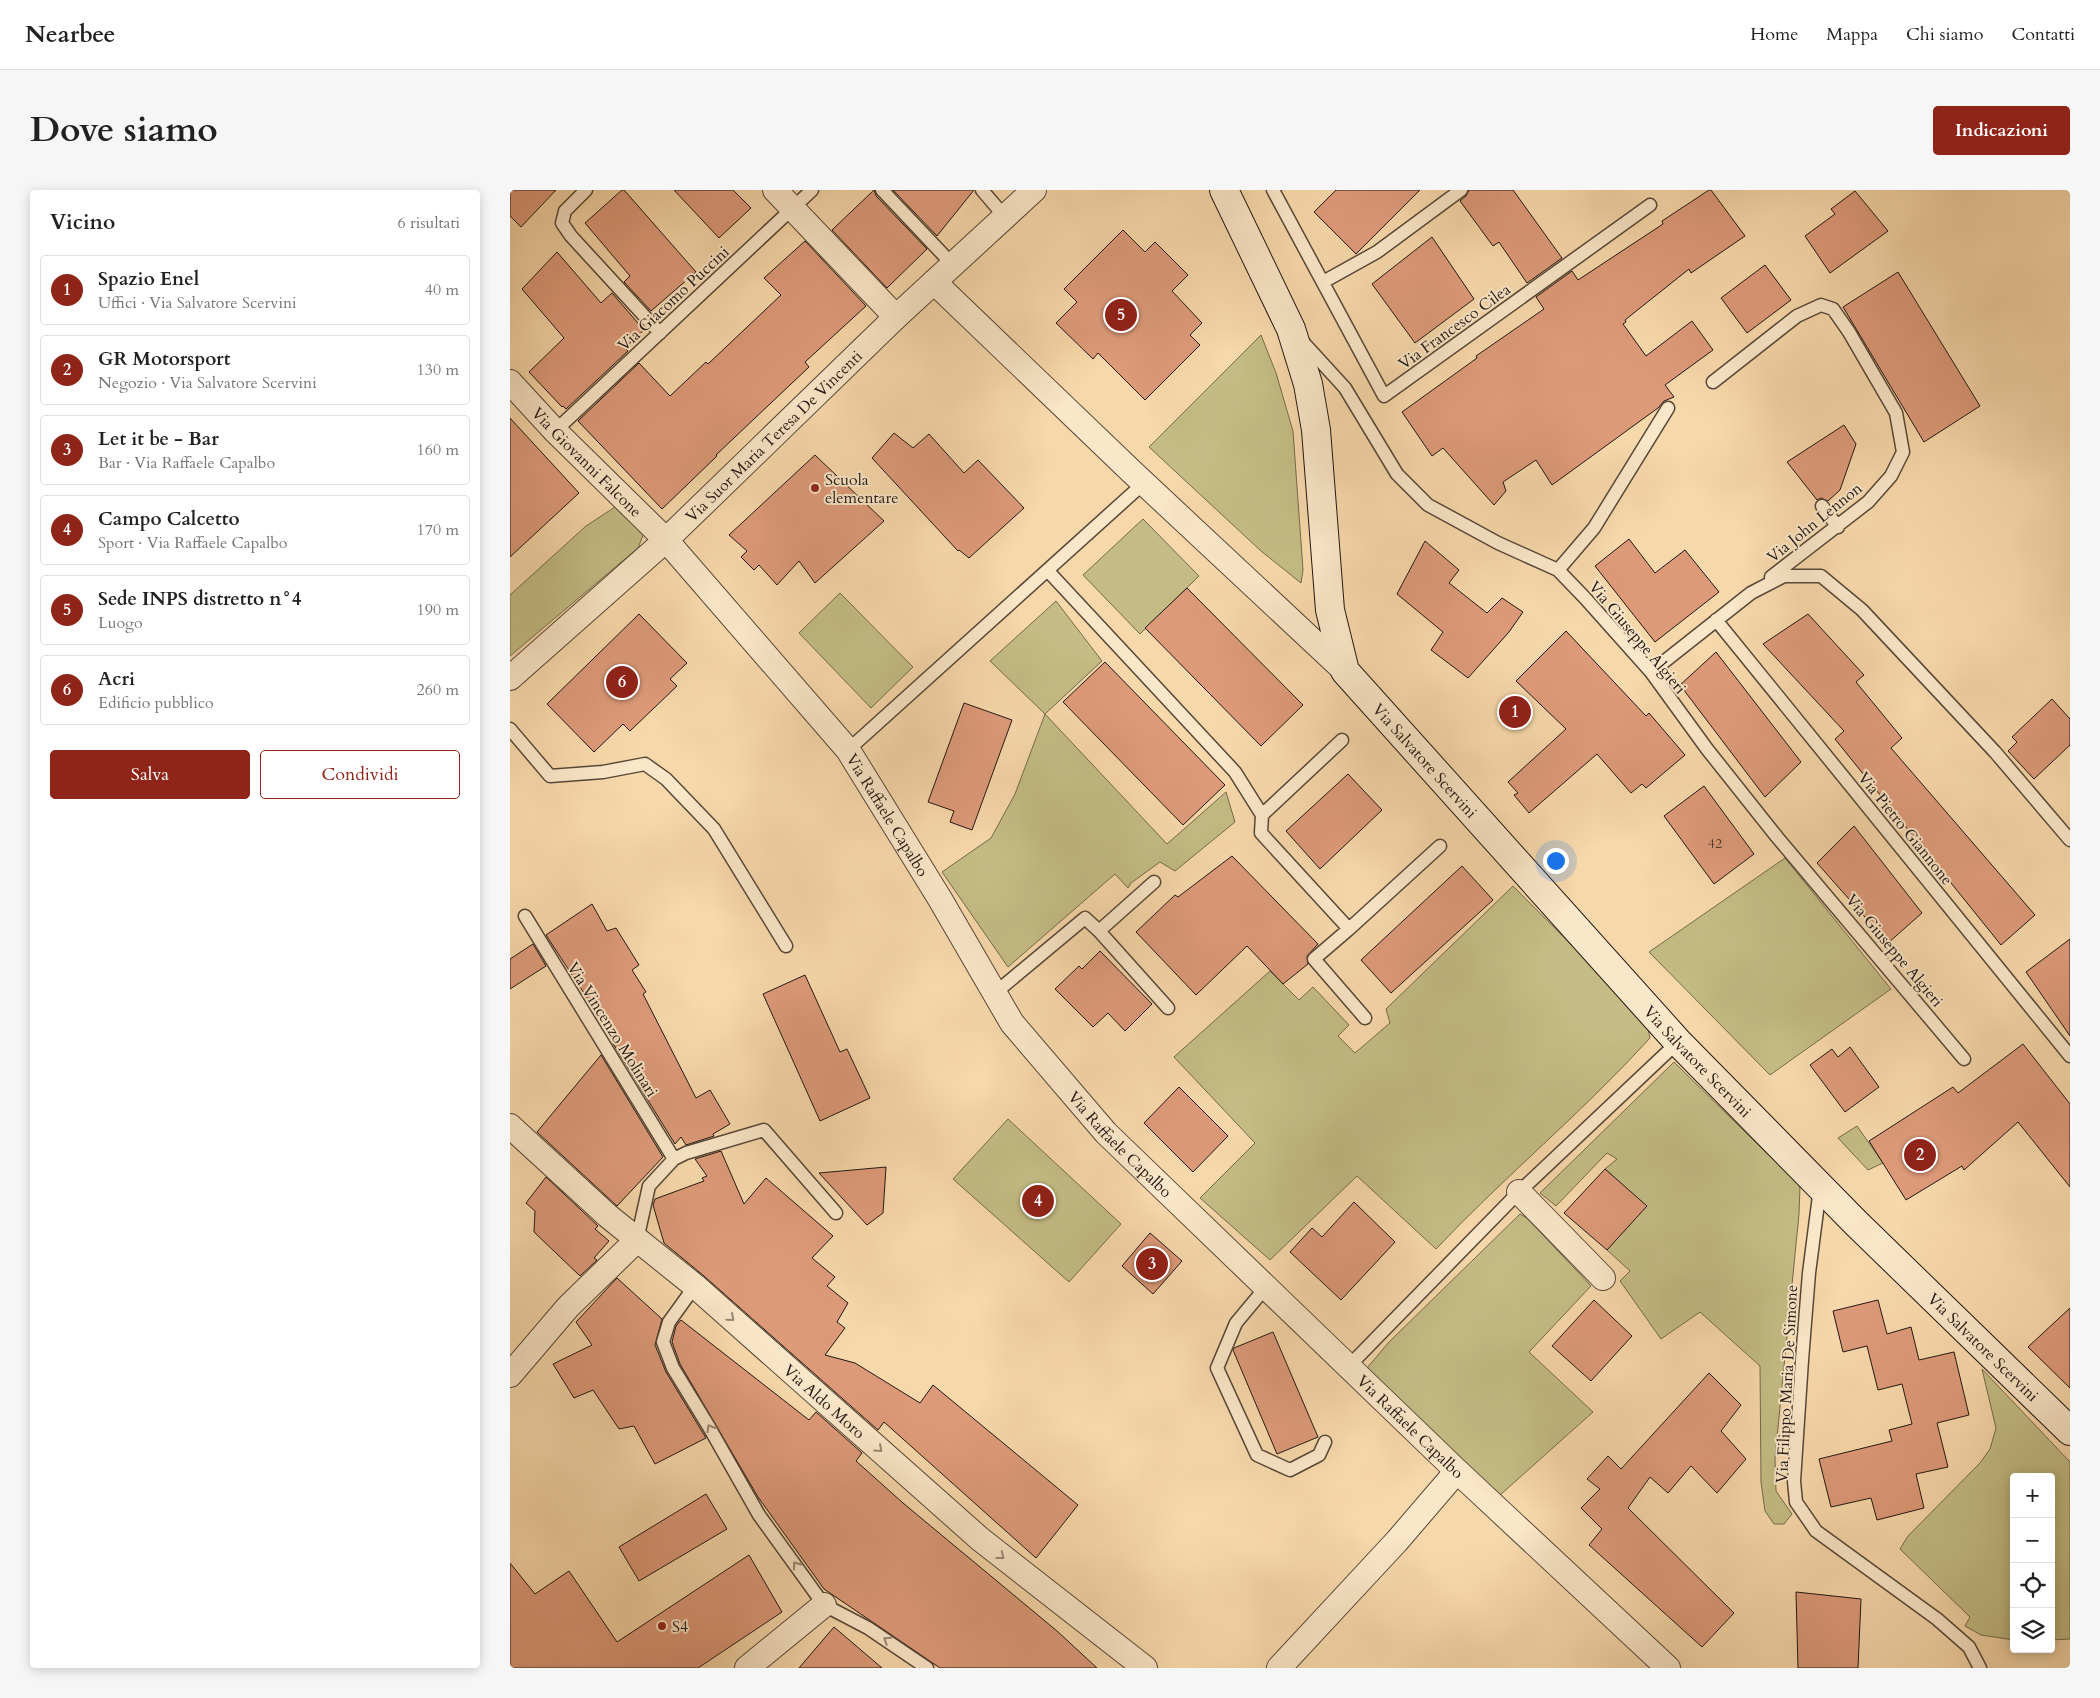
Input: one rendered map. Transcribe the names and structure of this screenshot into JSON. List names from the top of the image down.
{
  "streets": {
    "main road": ["Via Salvatore Scervini"],
    "street": [
      "Via Suor Maria Teresa De Vincenti",
      "Via Giovanni Falcone",
      "Via Raffaele Capalbo",
      "Via Aldo Moro"
    ],
    "lane": [
      "Via Giacomo Puccini",
      "Via Francesco Cilea",
      "Via John Lennon",
      "Via Giuseppe Algieri",
      "Via Pietro Giannone",
      "Via Vincenzo Molinari",
      "Via Filippo Maria De Simone"
    ]
  },
  "crossings": [
    ["Via Giacomo Puccini", "Via Giovanni Falcone"],
    ["Via Suor Maria Teresa De Vincenti", "Via Giovanni Falcone"],
    ["Via Suor Maria Teresa De Vincenti", "Via Raffaele Capalbo"],
    ["Via Giovanni Falcone", "Via Raffaele Capalbo"],
    ["Via John Lennon", "Via Giuseppe Algieri"],
    ["Via John Lennon", "Via Pietro Giannone"],
    ["Via Salvatore Scervini", "Via Filippo Maria De Simone"]
  ],
  "one_way": ["Via Aldo Moro"],
  "places": ["Scuola elementare", "S4"],
  "house_numbers": ["42"],
  "page": {
    "header": "Nearbee",
    "nav": [
      "Home",
      "Mappa",
      "Chi siamo",
      "Contatti"
    ],
    "title": "Dove siamo",
    "buttons": [
      "Indicazioni",
      ["Salva", "Condividi"]
    ],
    "heading": ["Vicino", "6 risultati"],
    "list": [
      {
        "mark": "1",
        "name": "Spazio Enel",
        "note": "Uffici · Via Salvatore Scervini",
        "value": "40 m"
      },
      {
        "mark": "2",
        "name": "GR Motorsport",
        "note": "Negozio · Via Salvatore Scervini",
        "value": "130 m"
      },
      {
        "mark": "3",
        "name": "Let it be - Bar",
        "note": "Bar · Via Raffaele Capalbo",
        "value": "160 m"
      },
      {
        "mark": "4",
        "name": "Campo Calcetto",
        "note": "Sport · Via Raffaele Capalbo",
        "value": "170 m"
      },
      {
        "mark": "5",
        "name": "Sede INPS distretto n°4",
        "note": "Luogo",
        "value": "190 m"
      },
      {
        "mark": "6",
        "name": "Acri",
        "note": "Edificio pubblico",
        "value": "260 m"
      }
    ],
    "pins": [
      "5",
      "6",
      "1",
      "2",
      "4",
      "3"
    ],
    "map_buttons": ["+", "−"]
  }
}
